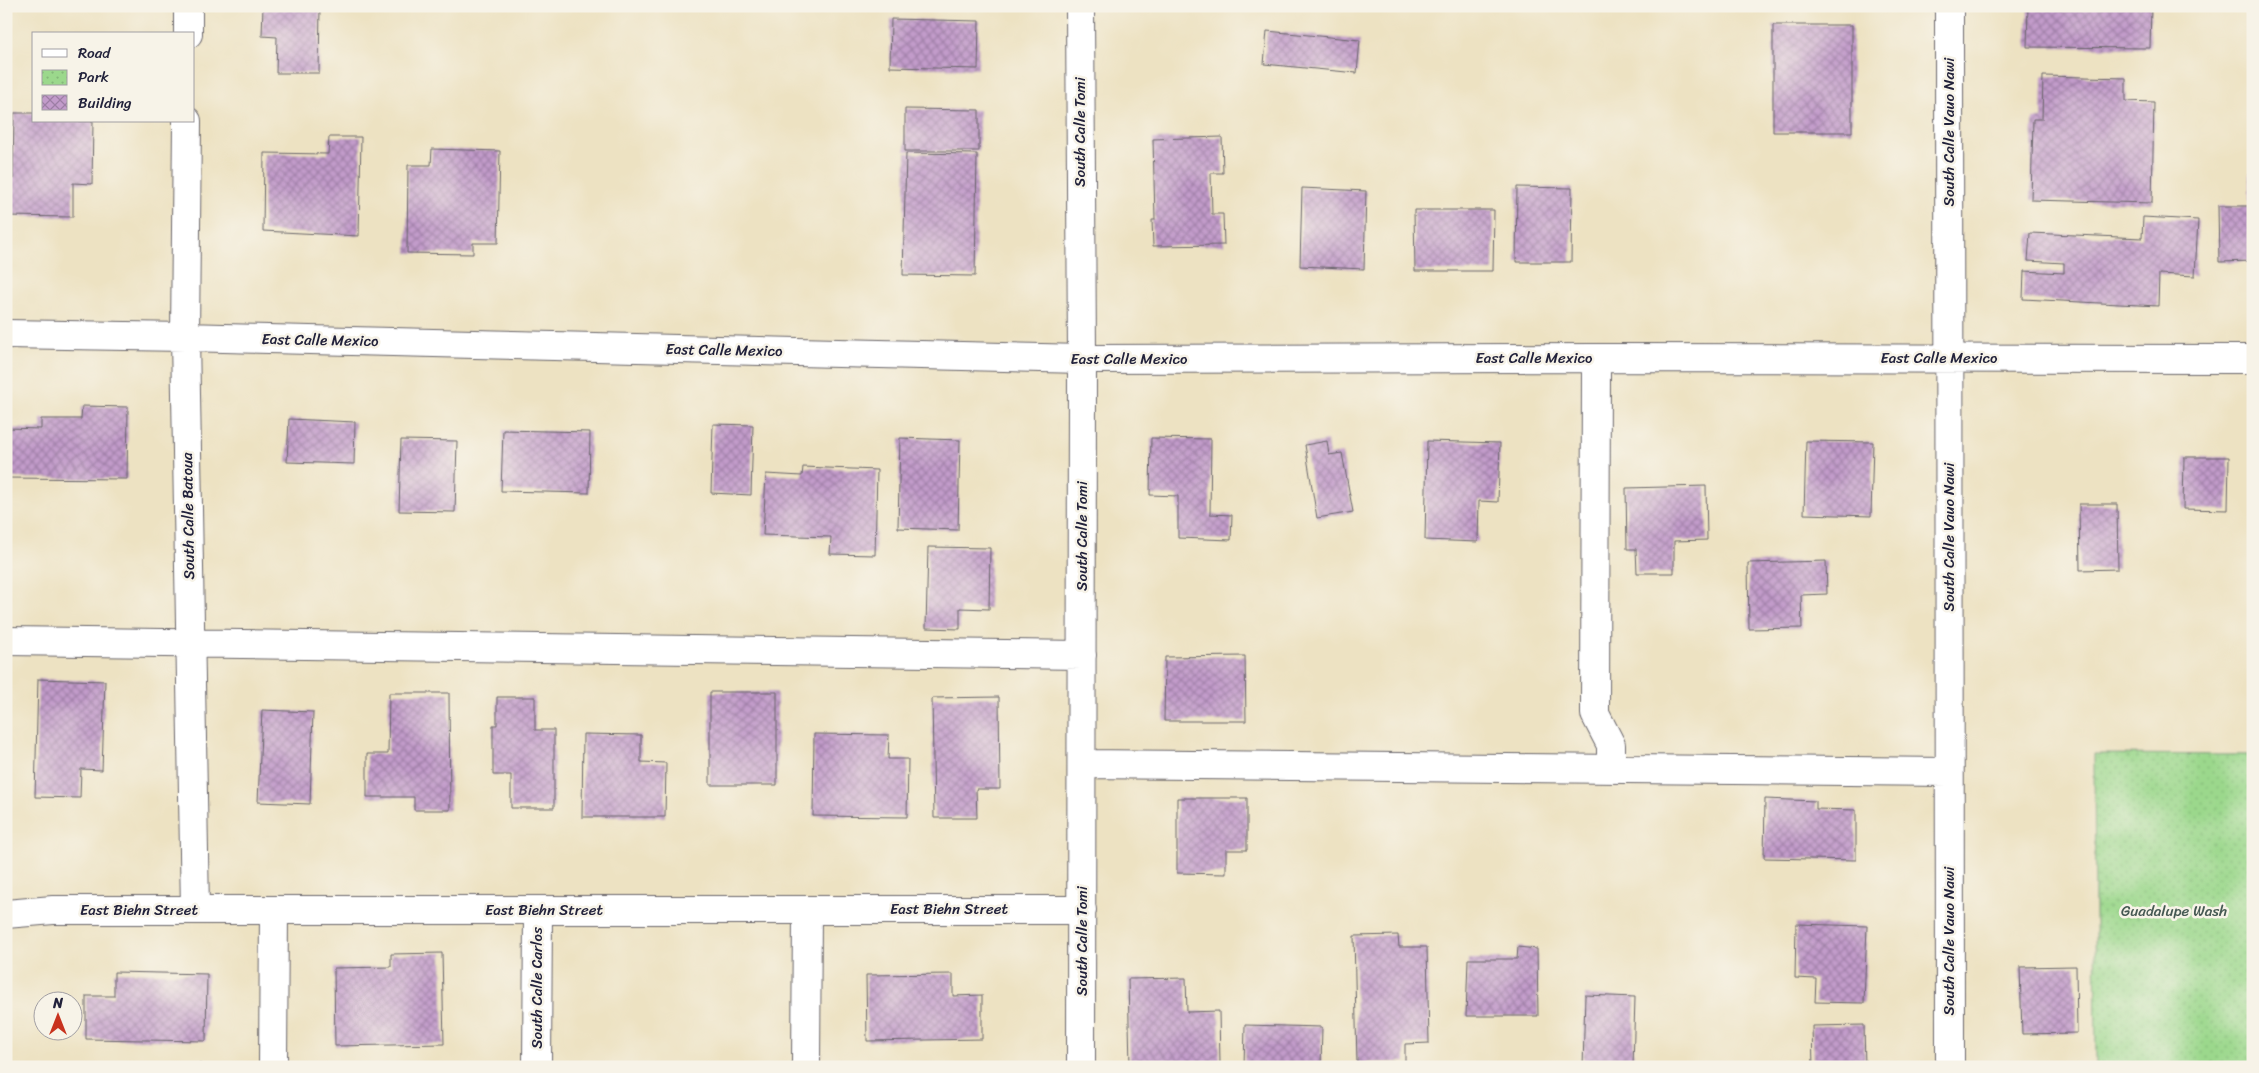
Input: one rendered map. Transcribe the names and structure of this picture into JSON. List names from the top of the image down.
{
  "streets": {
    "street": [
      "South Calle Tomi",
      "South Calle Vauo Nawi",
      "East Calle Mexico",
      "South Calle Batoua",
      "East Biehn Street",
      "South Calle Carlos"
    ]
  },
  "crossings": [
    ["South Calle Tomi", "East Calle Mexico"],
    ["South Calle Tomi", "East Biehn Street"],
    ["South Calle Vauo Nawi", "East Calle Mexico"],
    ["East Calle Mexico", "South Calle Batoua"],
    ["South Calle Batoua", "East Biehn Street"],
    ["East Biehn Street", "South Calle Carlos"]
  ],
  "parks": ["Guadalupe Wash"],
  "legend": ["Road", "Park", "Building"],
  "north": "top"
}
